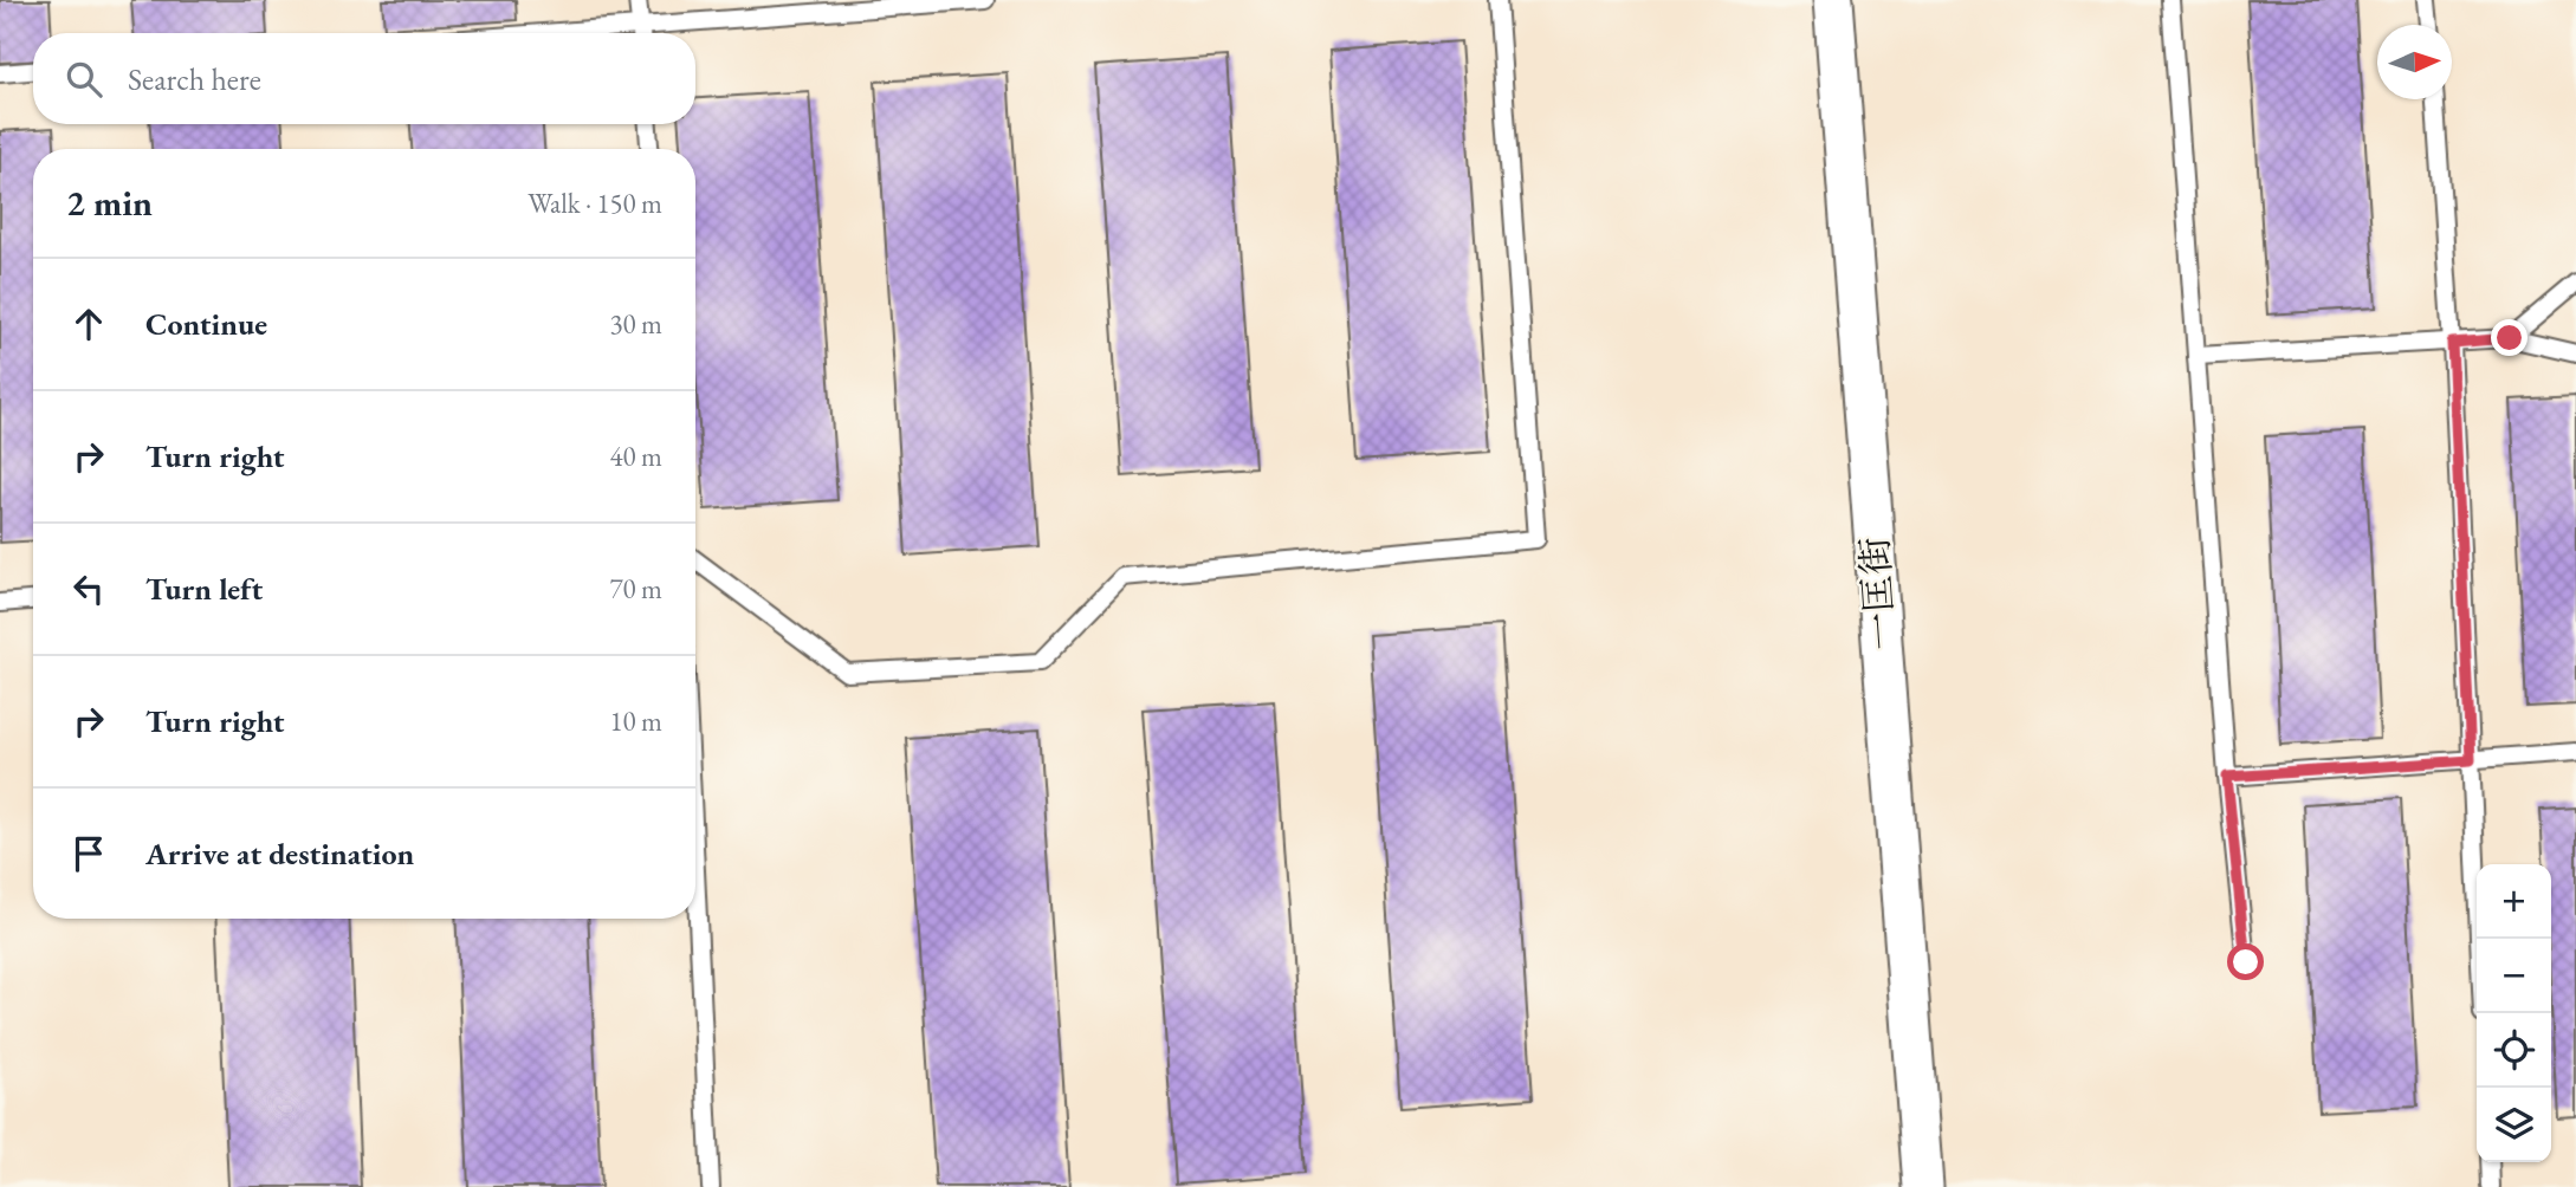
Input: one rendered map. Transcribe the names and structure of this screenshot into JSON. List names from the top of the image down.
{
  "streets": {
    "street": ["一匡街"]
  },
  "north": "right",
  "page": {
    "search": "Search here",
    "heading": ["2 min", "Walk · 150 m"],
    "list": [
      ["Continue", "30 m"],
      ["Turn right", "40 m"],
      ["Turn left", "70 m"],
      ["Turn right", "10 m"],
      "Arrive at destination"
    ],
    "map_buttons": ["+", "−"]
  }
}
